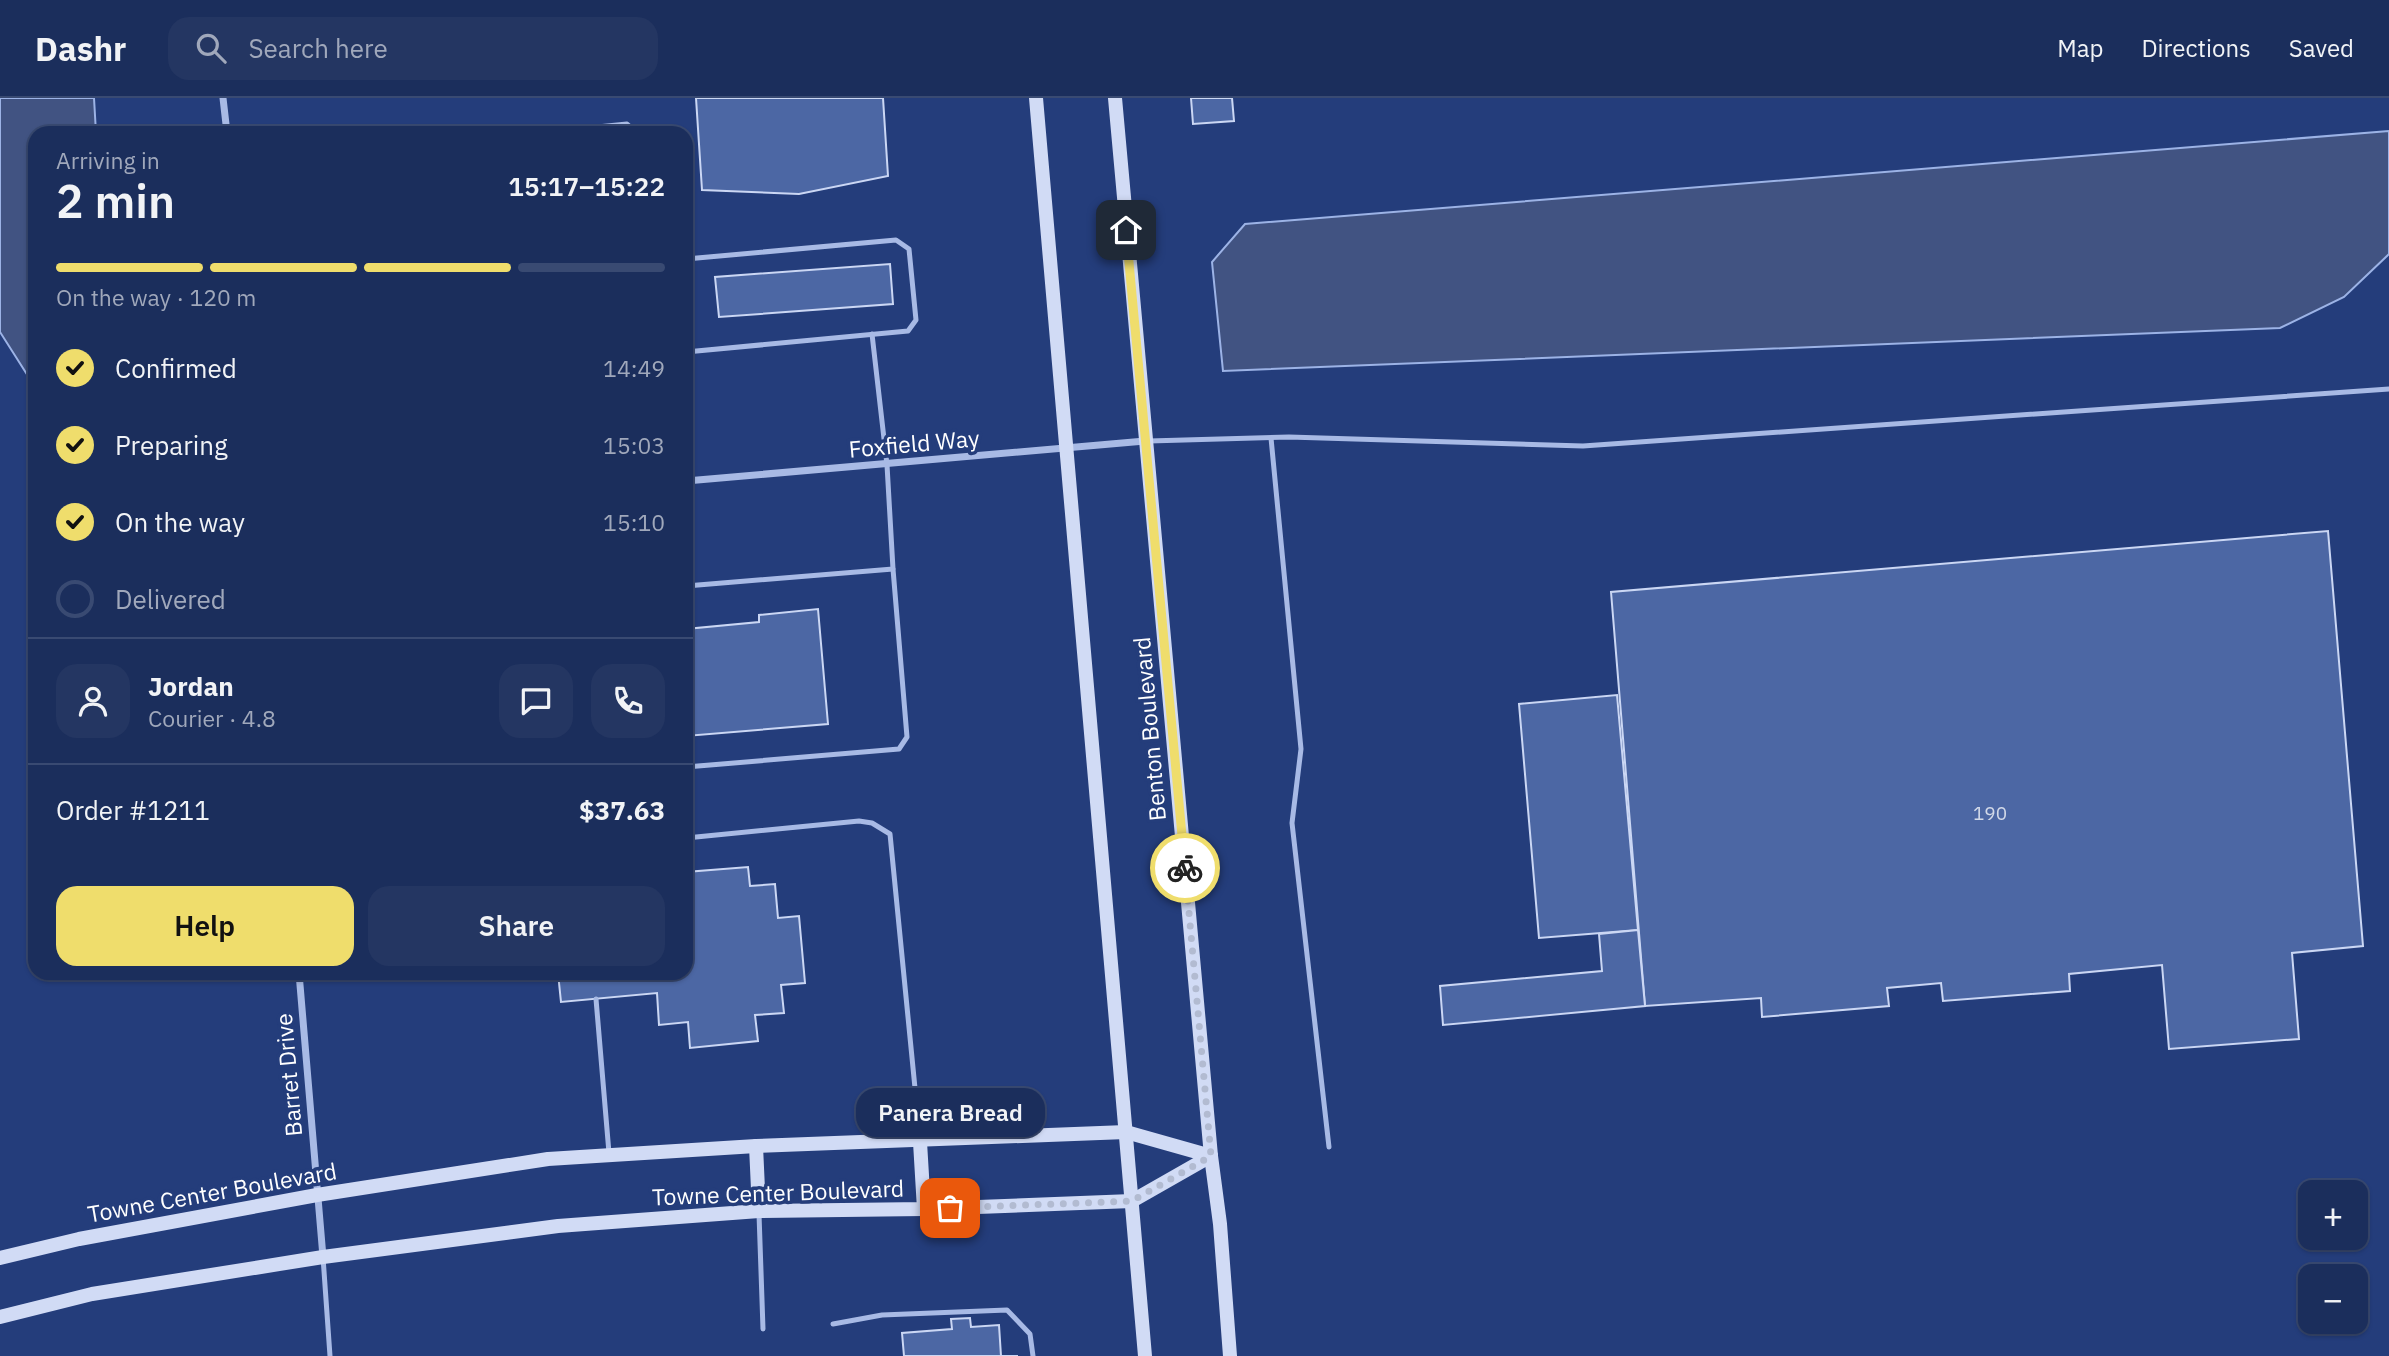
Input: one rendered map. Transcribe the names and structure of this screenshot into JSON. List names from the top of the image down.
{
  "streets": {
    "street": [
      "Foxfield Way",
      "Benton Boulevard",
      "Barret Drive",
      "Towne Center Boulevard"
    ]
  },
  "crossings": [
    ["Foxfield Way", "Benton Boulevard"],
    ["Benton Boulevard", "Towne Center Boulevard"],
    ["Barret Drive", "Towne Center Boulevard"]
  ],
  "places": ["Panera Bread"],
  "house_numbers": ["190"],
  "page": {
    "header": "Dashr",
    "search": "Search here",
    "nav": ["Map", "Directions", "Saved"],
    "heading": ["2 min", "Arriving in", "15:17–15:22"],
    "panel": [
      "Jordan",
      "Courier · 4.8",
      "Order #1211",
      "$37.63"
    ],
    "bar": "On the way · 120 m",
    "list": [
      ["Confirmed", "14:49"],
      ["Preparing", "15:03"],
      ["On the way", "15:10"],
      "Delivered"
    ],
    "buttons": ["Help", "Share"],
    "bubble": "Panera Bread",
    "map_buttons": ["+", "−"]
  }
}
